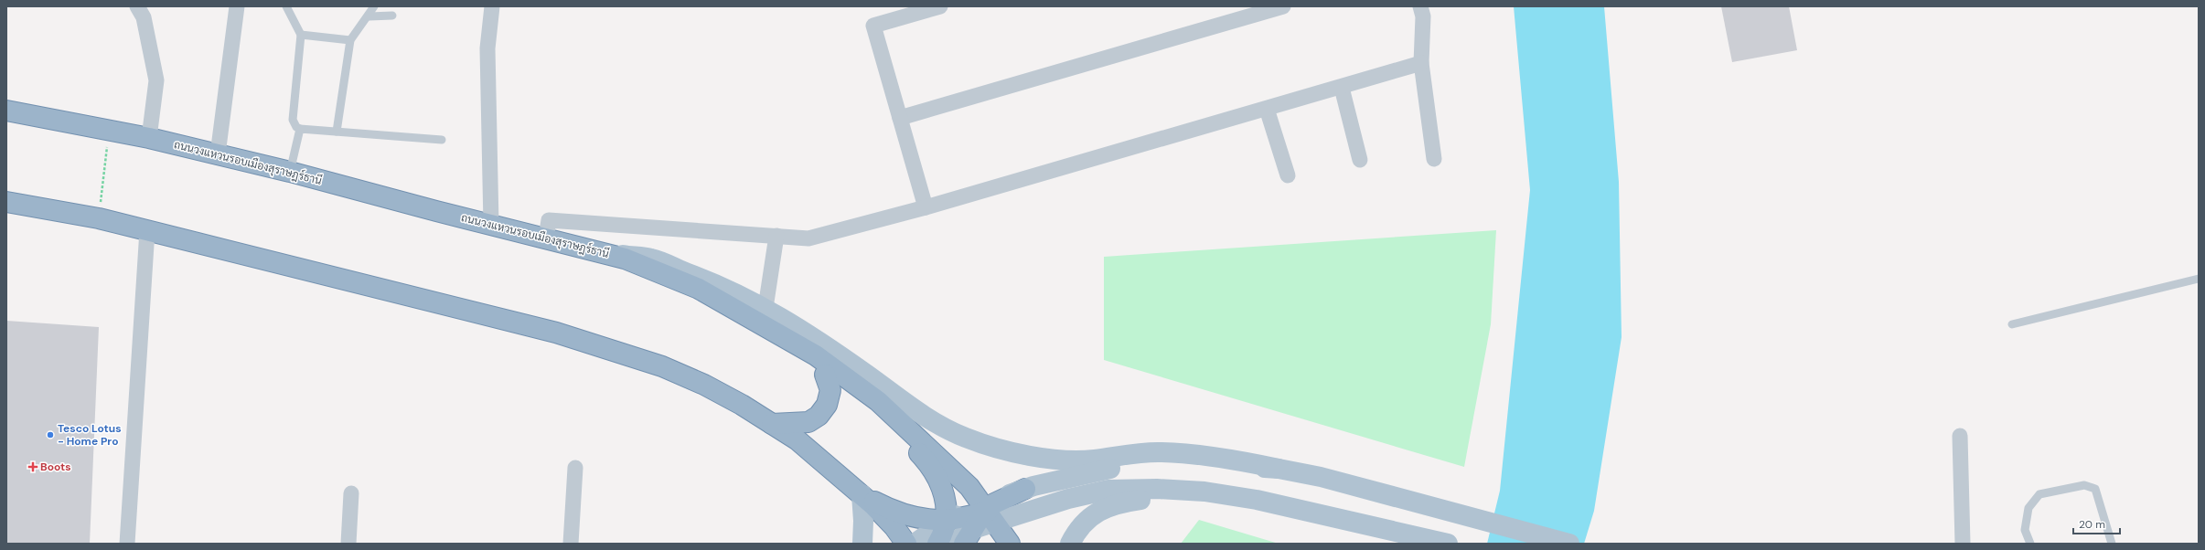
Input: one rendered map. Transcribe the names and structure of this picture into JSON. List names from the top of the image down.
{
  "streets": {
    "highway": ["ถนนวงแหวนรอบเมืองสุราษฎร์ธานี"]
  },
  "places": {
    "other": ["Tesco Lotus - Home Pro"],
    "health": ["Boots"]
  },
  "scale_bar": "20 m"
}
